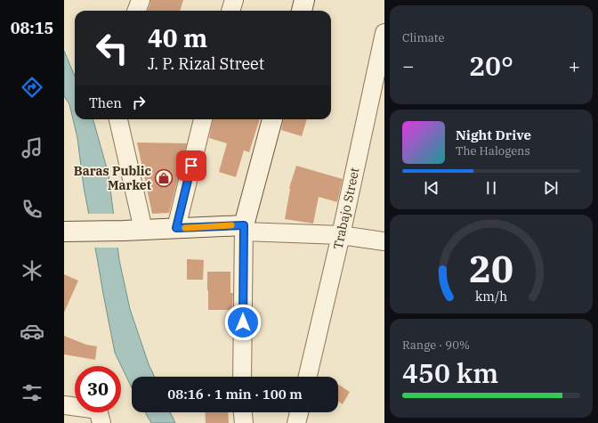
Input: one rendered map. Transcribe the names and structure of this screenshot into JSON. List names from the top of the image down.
{
  "streets": {
    "street": ["Trabajo Street"]
  },
  "places": {
    "shop": ["Baras Public Market"]
  },
  "page": {
    "tabs": "08:15",
    "tile": [
      "Climate",
      ["Range · 90%", "450 km"]
    ],
    "turn": ["40 m", "J. P. Rizal Street"],
    "heat": ["−", "20°", "+"],
    "then": "Then",
    "song": ["Night Drive", "The Halogens"],
    "limit": "30",
    "trip": "08:16 · 1 min · 100 m",
    "gauge": ["20", "km/h"]
  }
}
